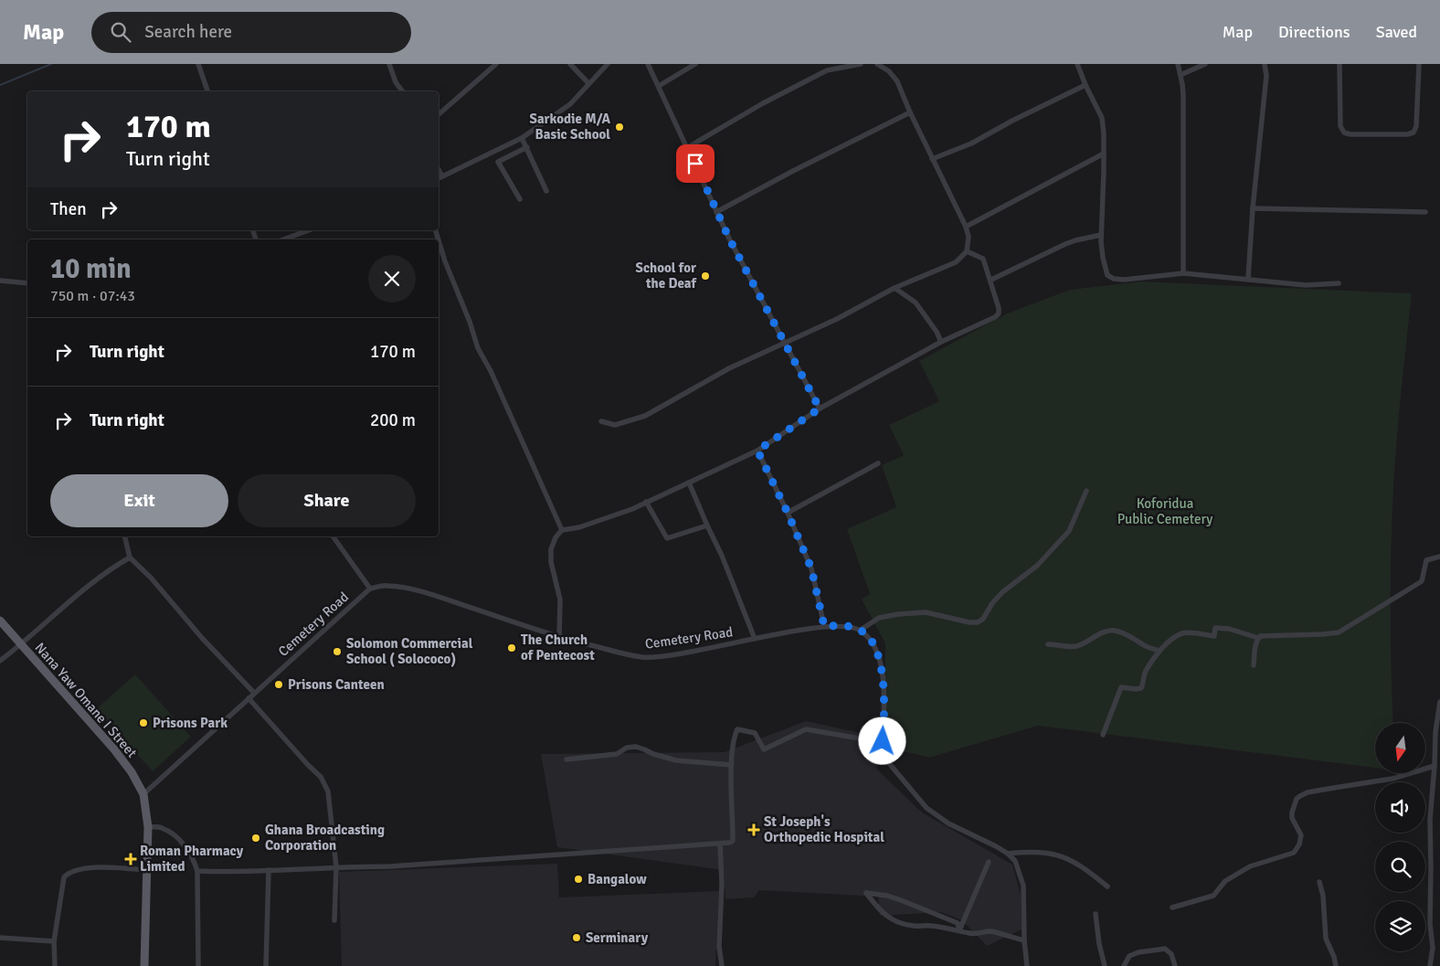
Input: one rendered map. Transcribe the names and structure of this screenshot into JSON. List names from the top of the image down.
{
  "streets": {
    "main road": ["Nana Yaw Omane I Street"],
    "street": ["Cemetery Road"]
  },
  "crossings": [
    ["Cemetery Road", "Nana Yaw Omane I Street"]
  ],
  "parks": ["Koforidua Public Cemetery"],
  "places": {
    "other": [
      "Sarkodie M/A Basic School",
      "School for the Deaf",
      "The Church of Pentecost",
      "Solomon Commercial School ( Solococo)",
      "Prisons Canteen",
      "Prisons Park",
      "Ghana Broadcasting Corporation",
      "Bangalow",
      "Serminary"
    ],
    "health": ["St Joseph's Orthopedic Hospital", "Roman Pharmacy Limited"]
  },
  "north": "bottom",
  "page": {
    "header": "Map",
    "search": "Search here",
    "nav": ["Map", "Directions", "Saved"],
    "turn": ["170 m", "Turn right"],
    "then": "Then",
    "heading": ["10 min", "750 m · 07:43"],
    "list": [
      {
        "name": "Turn right",
        "value": "170 m"
      },
      {
        "name": "Turn right",
        "value": "200 m"
      }
    ],
    "buttons": ["Exit", "Share"]
  }
}
